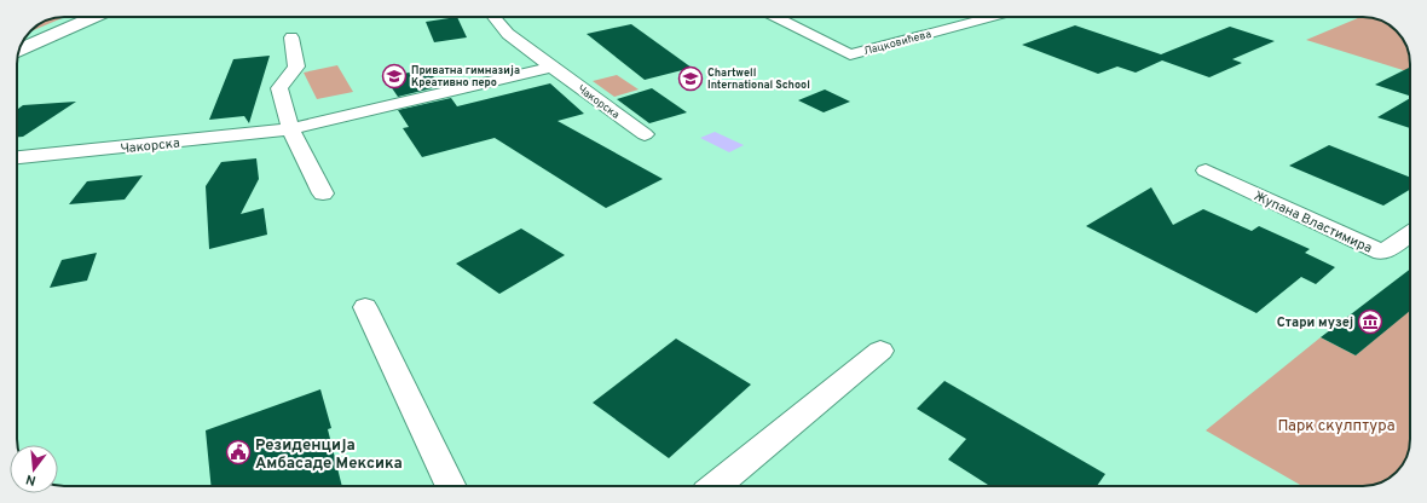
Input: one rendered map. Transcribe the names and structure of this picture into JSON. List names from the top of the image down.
{
  "streets": {
    "street": ["Лацковићева", "Чакорска", "Жупана Властимира"]
  },
  "parks": ["Парк скулптура"],
  "places": {
    "school or university": ["Приватна гимназија Креативно перо", "Chartwell International School"],
    "museum": ["Стари музеј"],
    "public building": ["Резиденција Амбасаде Мексика"]
  },
  "north": "bottom"
}
